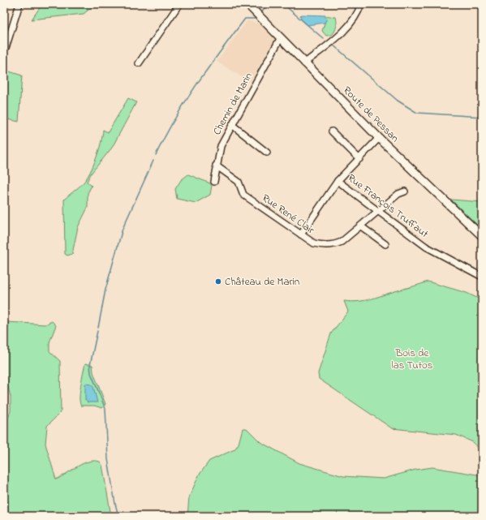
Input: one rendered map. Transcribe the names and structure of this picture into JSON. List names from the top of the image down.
{
  "streets": {
    "main road": ["Route de Pessan"],
    "street": ["Chemin de Marin", "Rue François Truffaut", "Rue René Clair"]
  },
  "crossings": [
    ["Chemin de Marin", "Route de Pessan"],
    ["Chemin de Marin", "Rue René Clair"],
    ["Rue François Truffaut", "Rue René Clair"]
  ],
  "parks": ["Bois de las Tutos"],
  "places": ["Château de Marin"]
}
